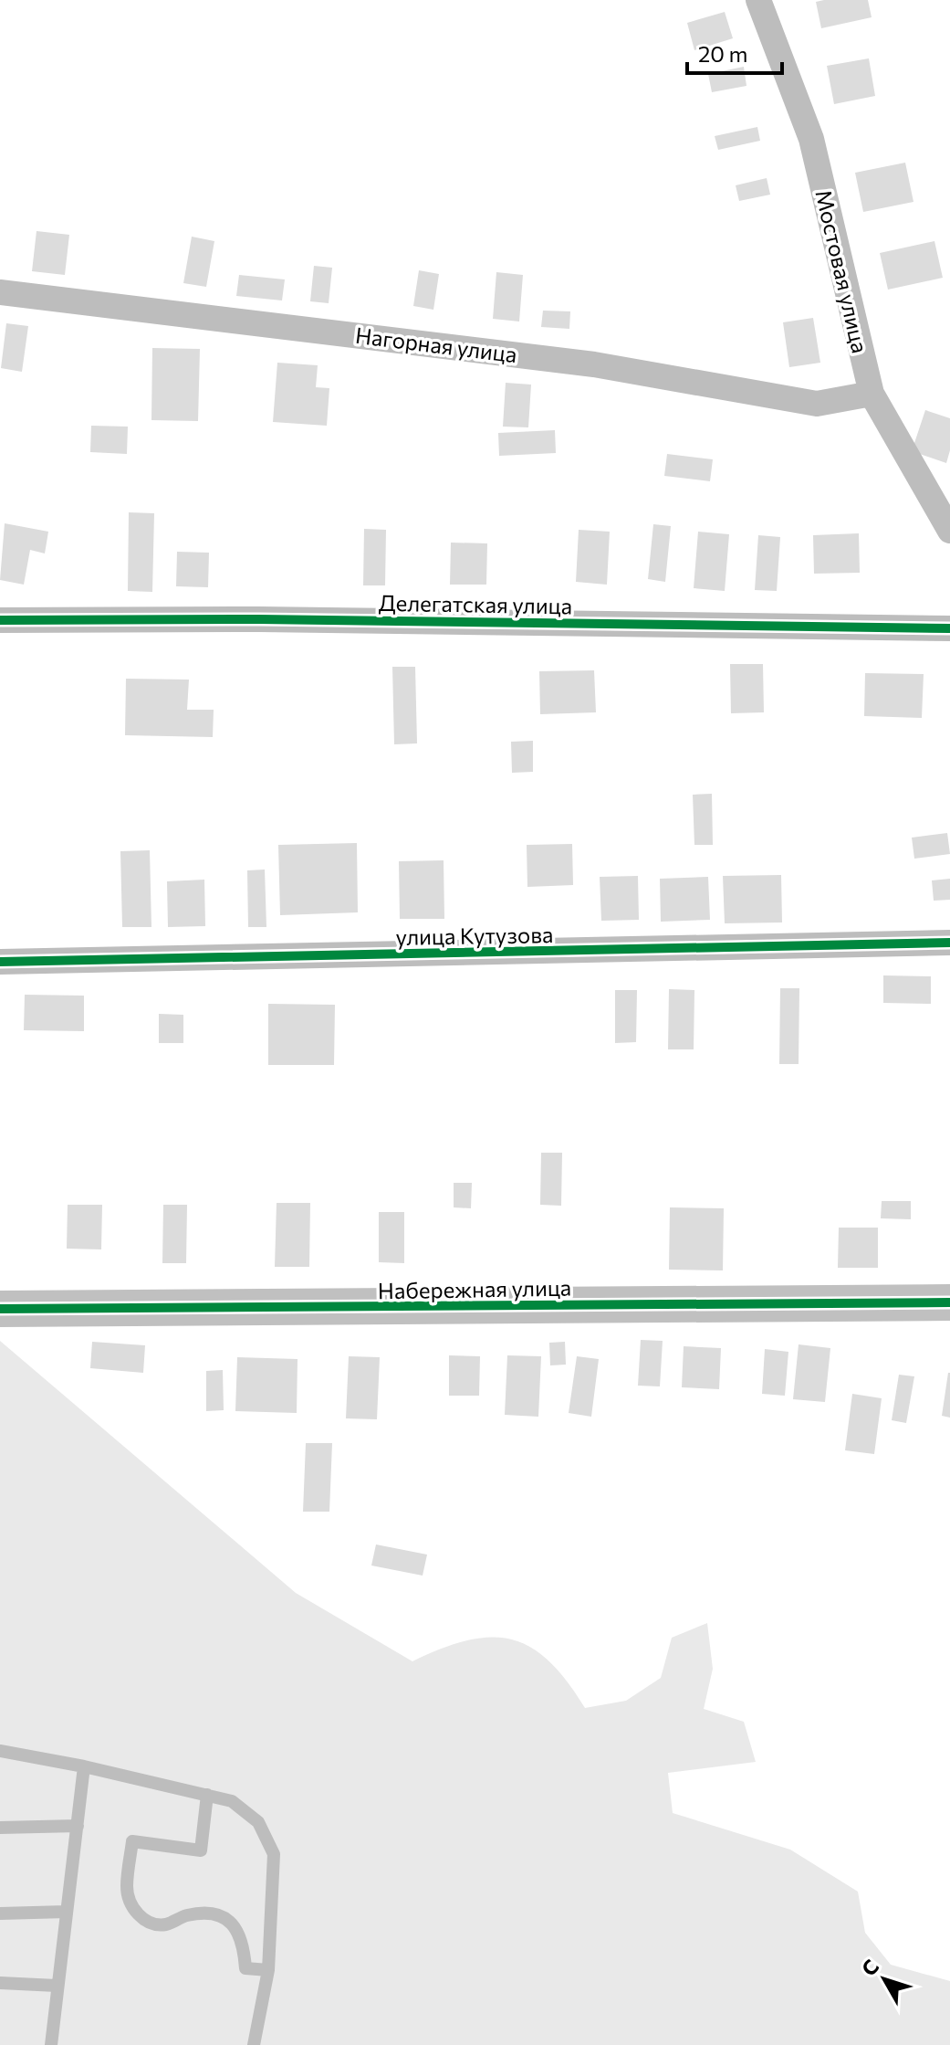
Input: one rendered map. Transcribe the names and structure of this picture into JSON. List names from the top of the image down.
{
  "streets": {
    "street": [
      "Мостовая улица",
      "Нагорная улица",
      "Делегатская улица",
      "улица Кутузова",
      "Набережная улица"
    ]
  },
  "crossings": [
    ["Мостовая улица", "Нагорная улица"]
  ],
  "scale_bar": "20 m",
  "north": "top left"
}
